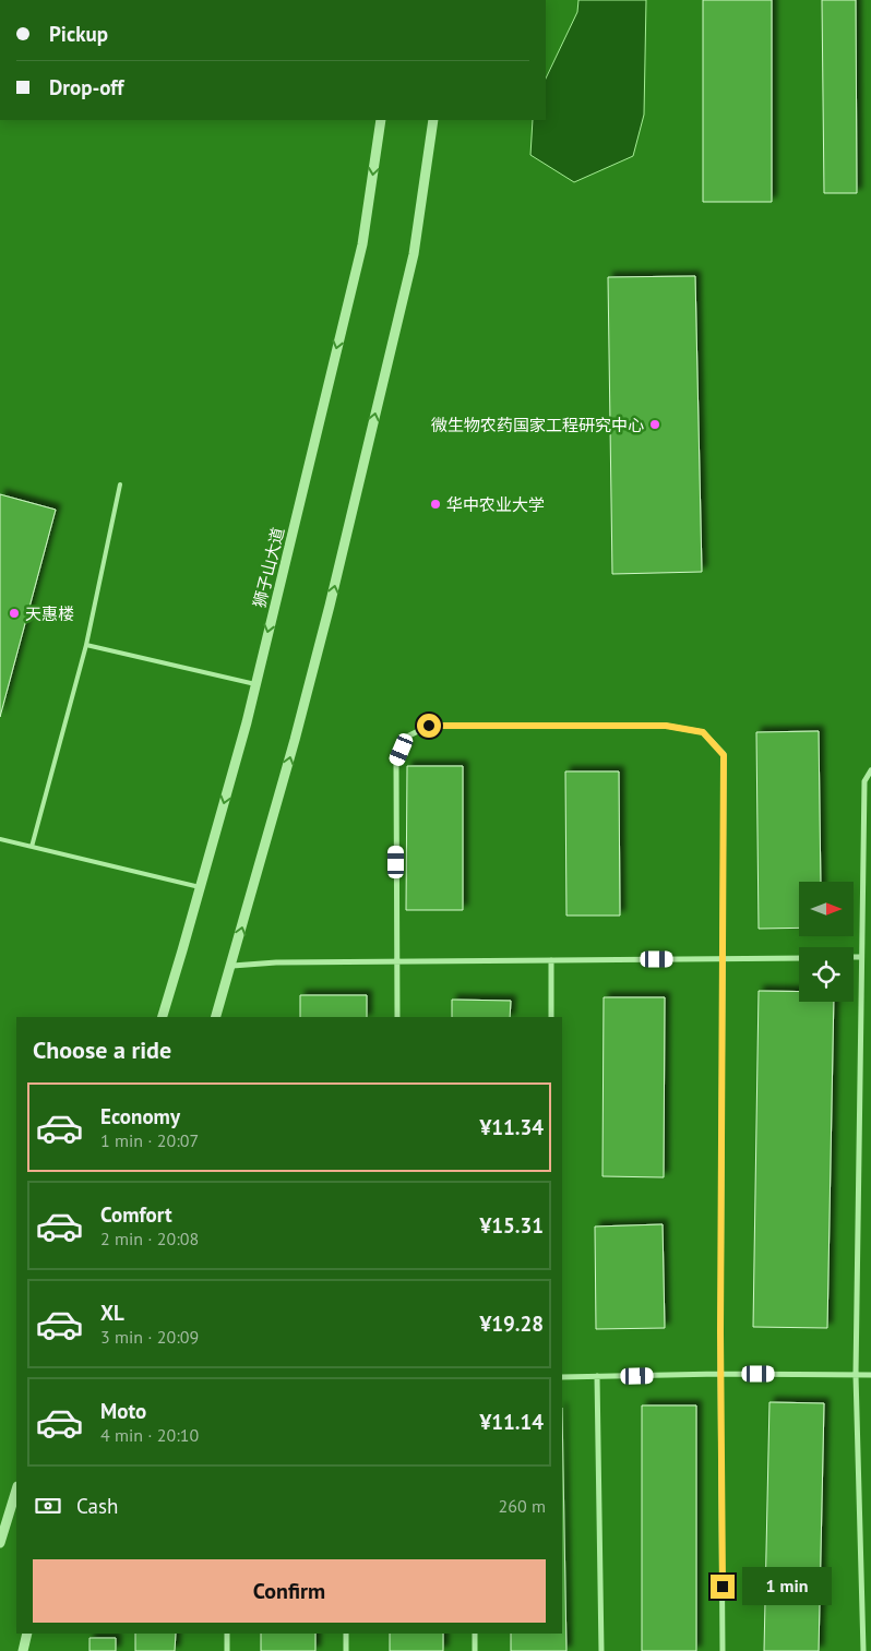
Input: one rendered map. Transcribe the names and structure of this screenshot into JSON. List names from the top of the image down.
{
  "streets": {
    "street": ["狮子山大道"]
  },
  "places": ["微生物农药国家工程研究中心", "华中农业大学", "天惠楼"],
  "north": "right",
  "page": {
    "banner": ["Pickup", "Drop-off"],
    "heading": "Choose a ride",
    "list": [
      {
        "name": "Economy",
        "note": "1 min · 20:07",
        "value": "¥11.34"
      },
      {
        "name": "Comfort",
        "note": "2 min · 20:08",
        "value": "¥15.31"
      },
      {
        "name": "XL",
        "note": "3 min · 20:09",
        "value": "¥19.28"
      },
      {
        "name": "Moto",
        "note": "4 min · 20:10",
        "value": "¥11.14"
      }
    ],
    "pay": ["Cash", "260 m"],
    "buttons": "Confirm",
    "bubble": "1 min"
  }
}
